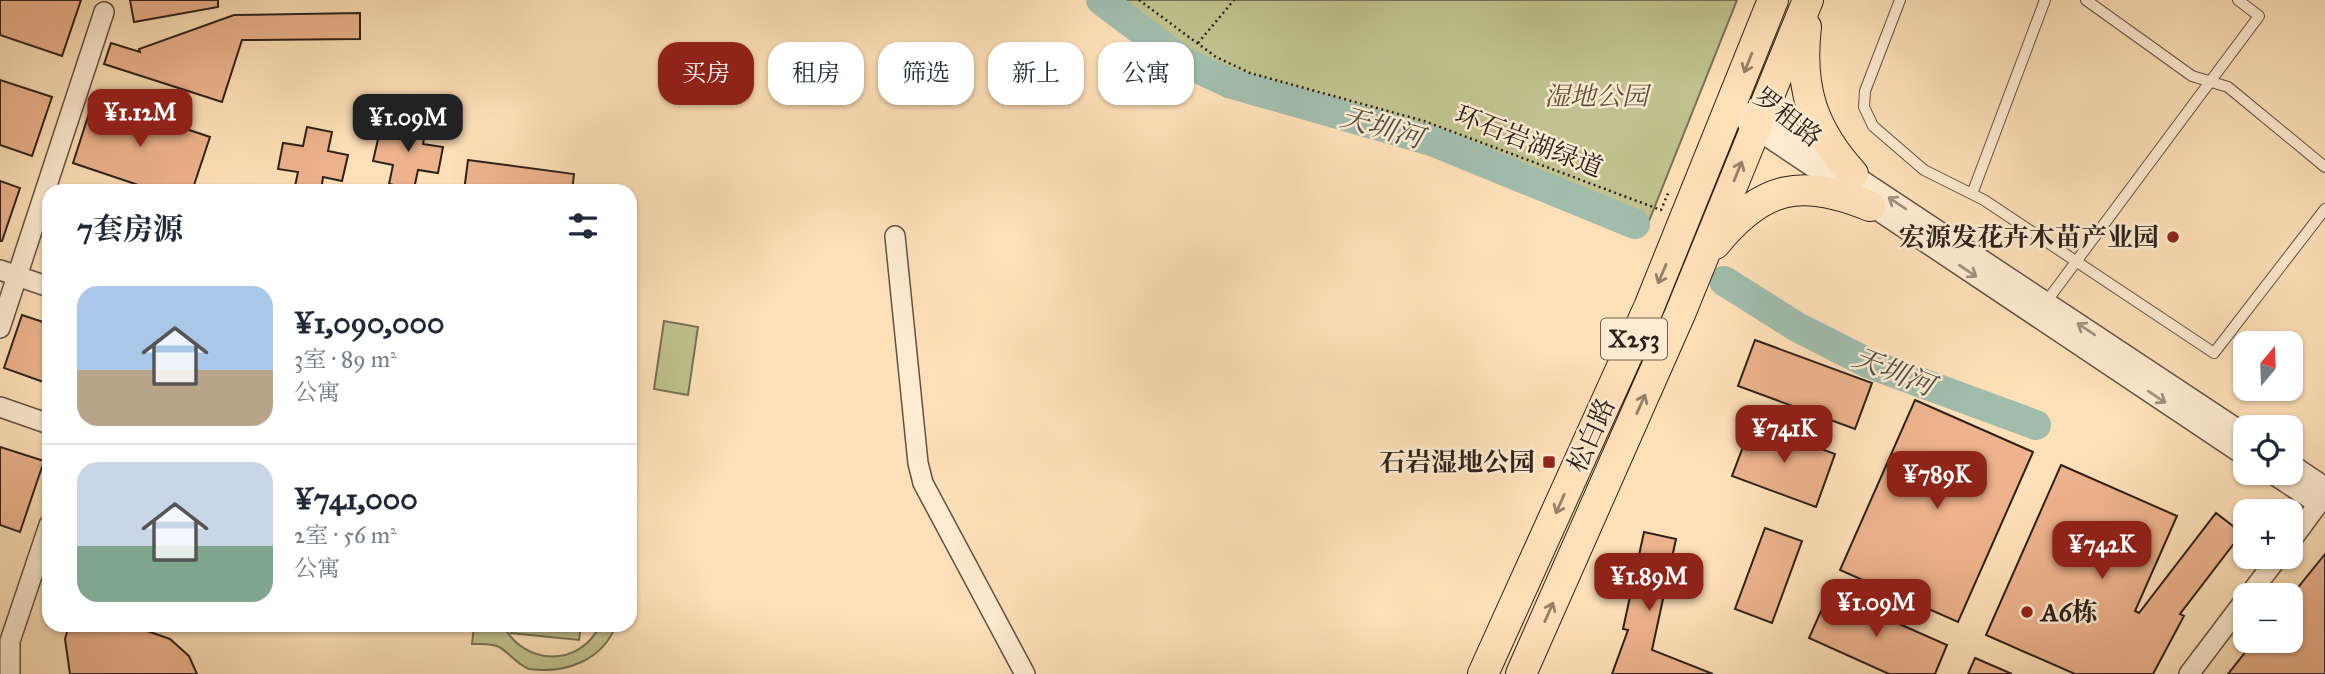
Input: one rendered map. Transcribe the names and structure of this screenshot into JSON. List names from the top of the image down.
{
  "streets": {
    "main road": ["X253", "松白路"],
    "street": ["罗租路"],
    "path": ["环石岩湖绿道"]
  },
  "crossings": [
    ["罗租路", "松白路"]
  ],
  "water": ["天圳河"],
  "parks": ["湿地公园"],
  "places": {
    "other": ["宏源发花卉木苗产业园", "A6栋"],
    "transit": ["石岩湿地公园"]
  },
  "north": "top",
  "page": {
    "chip": [
      "买房",
      "租房",
      "筛选",
      "新上",
      "公寓"
    ],
    "price": [
      "¥1.12M",
      "¥1.09M",
      "¥741K",
      "¥789K",
      "¥742K",
      "¥1.89M",
      "¥1.09M"
    ],
    "heading": "7套房源",
    "list": [
      {
        "name": "¥1,090,000",
        "note": "3室 · 89 m² · 公寓"
      },
      {
        "name": "¥741,000",
        "note": "2室 · 56 m² · 公寓"
      }
    ],
    "map_buttons": ["+", "−"]
  }
}
